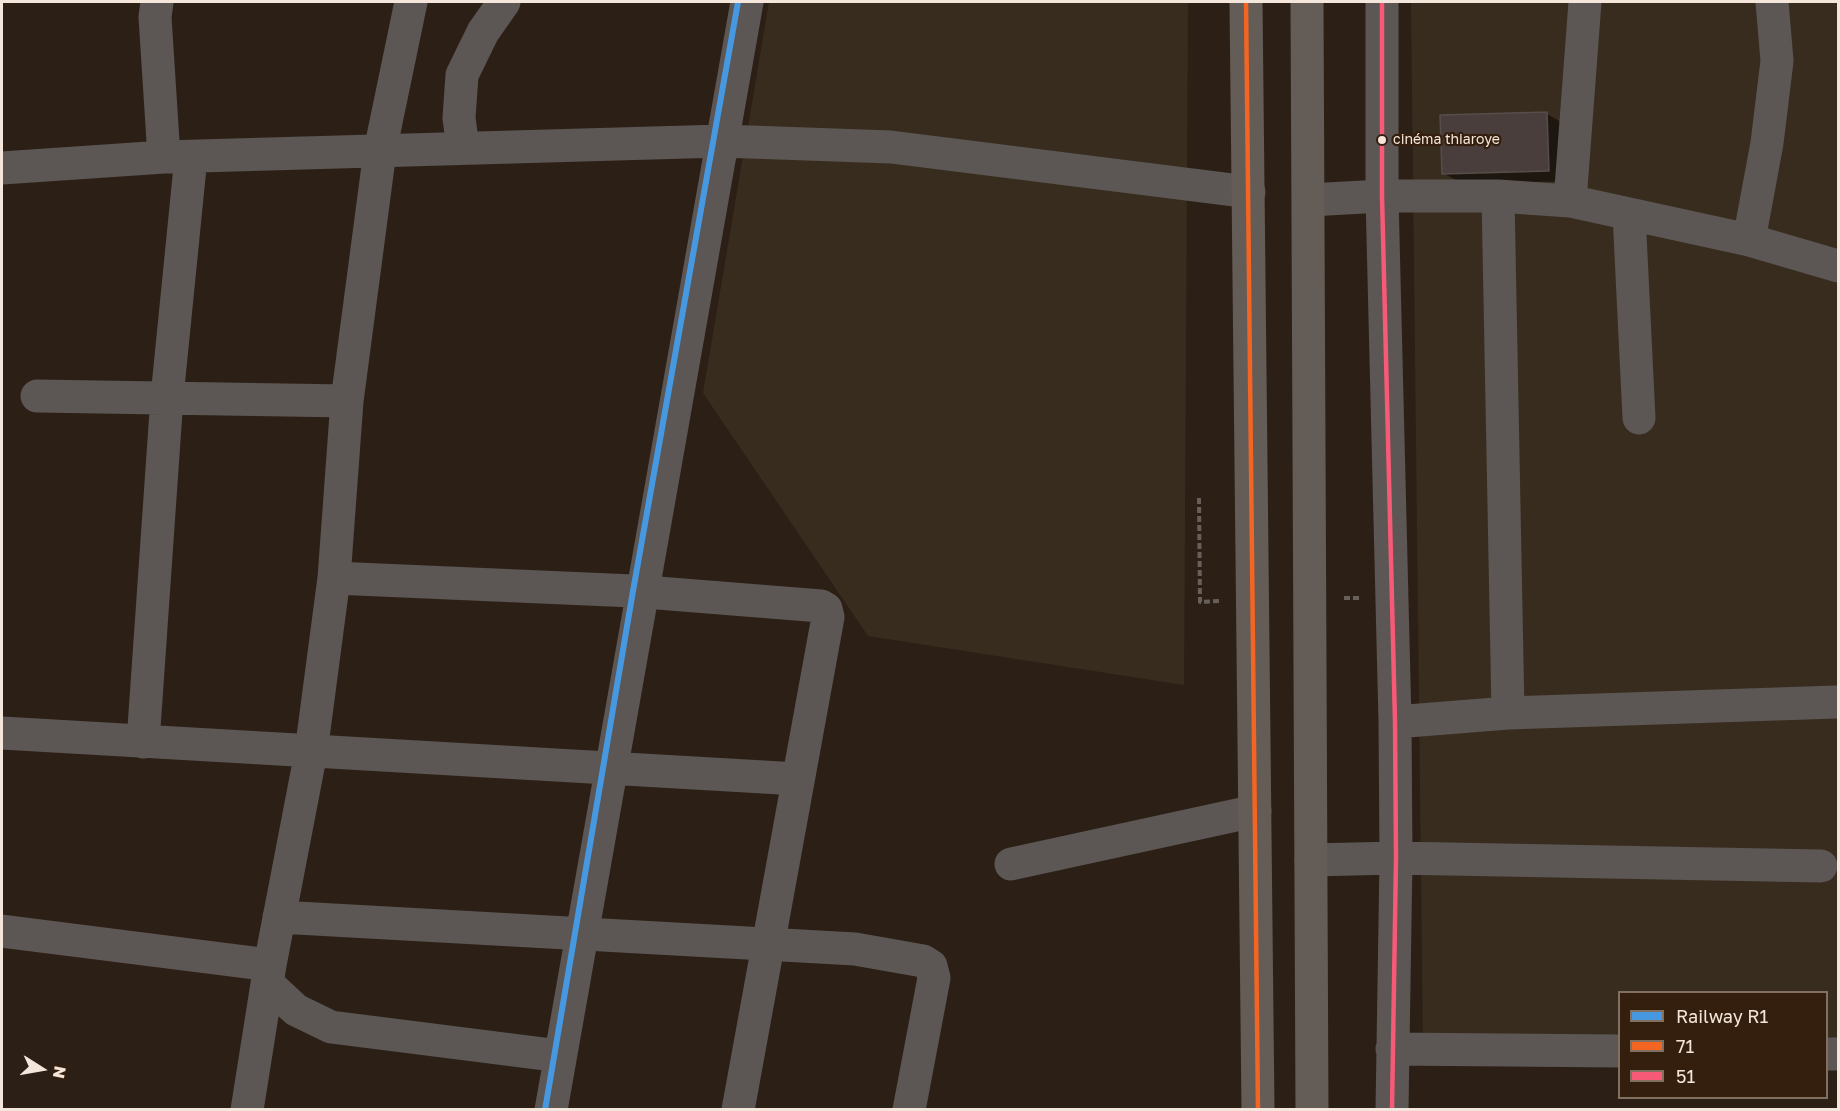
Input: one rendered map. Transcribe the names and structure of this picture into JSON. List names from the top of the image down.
{
  "places": ["cinéma thiaroye"],
  "lines": ["rail line R1", "transit line 71", "transit line 51"],
  "legend": ["Railway R1", "71", "51"],
  "north": "right"
}
